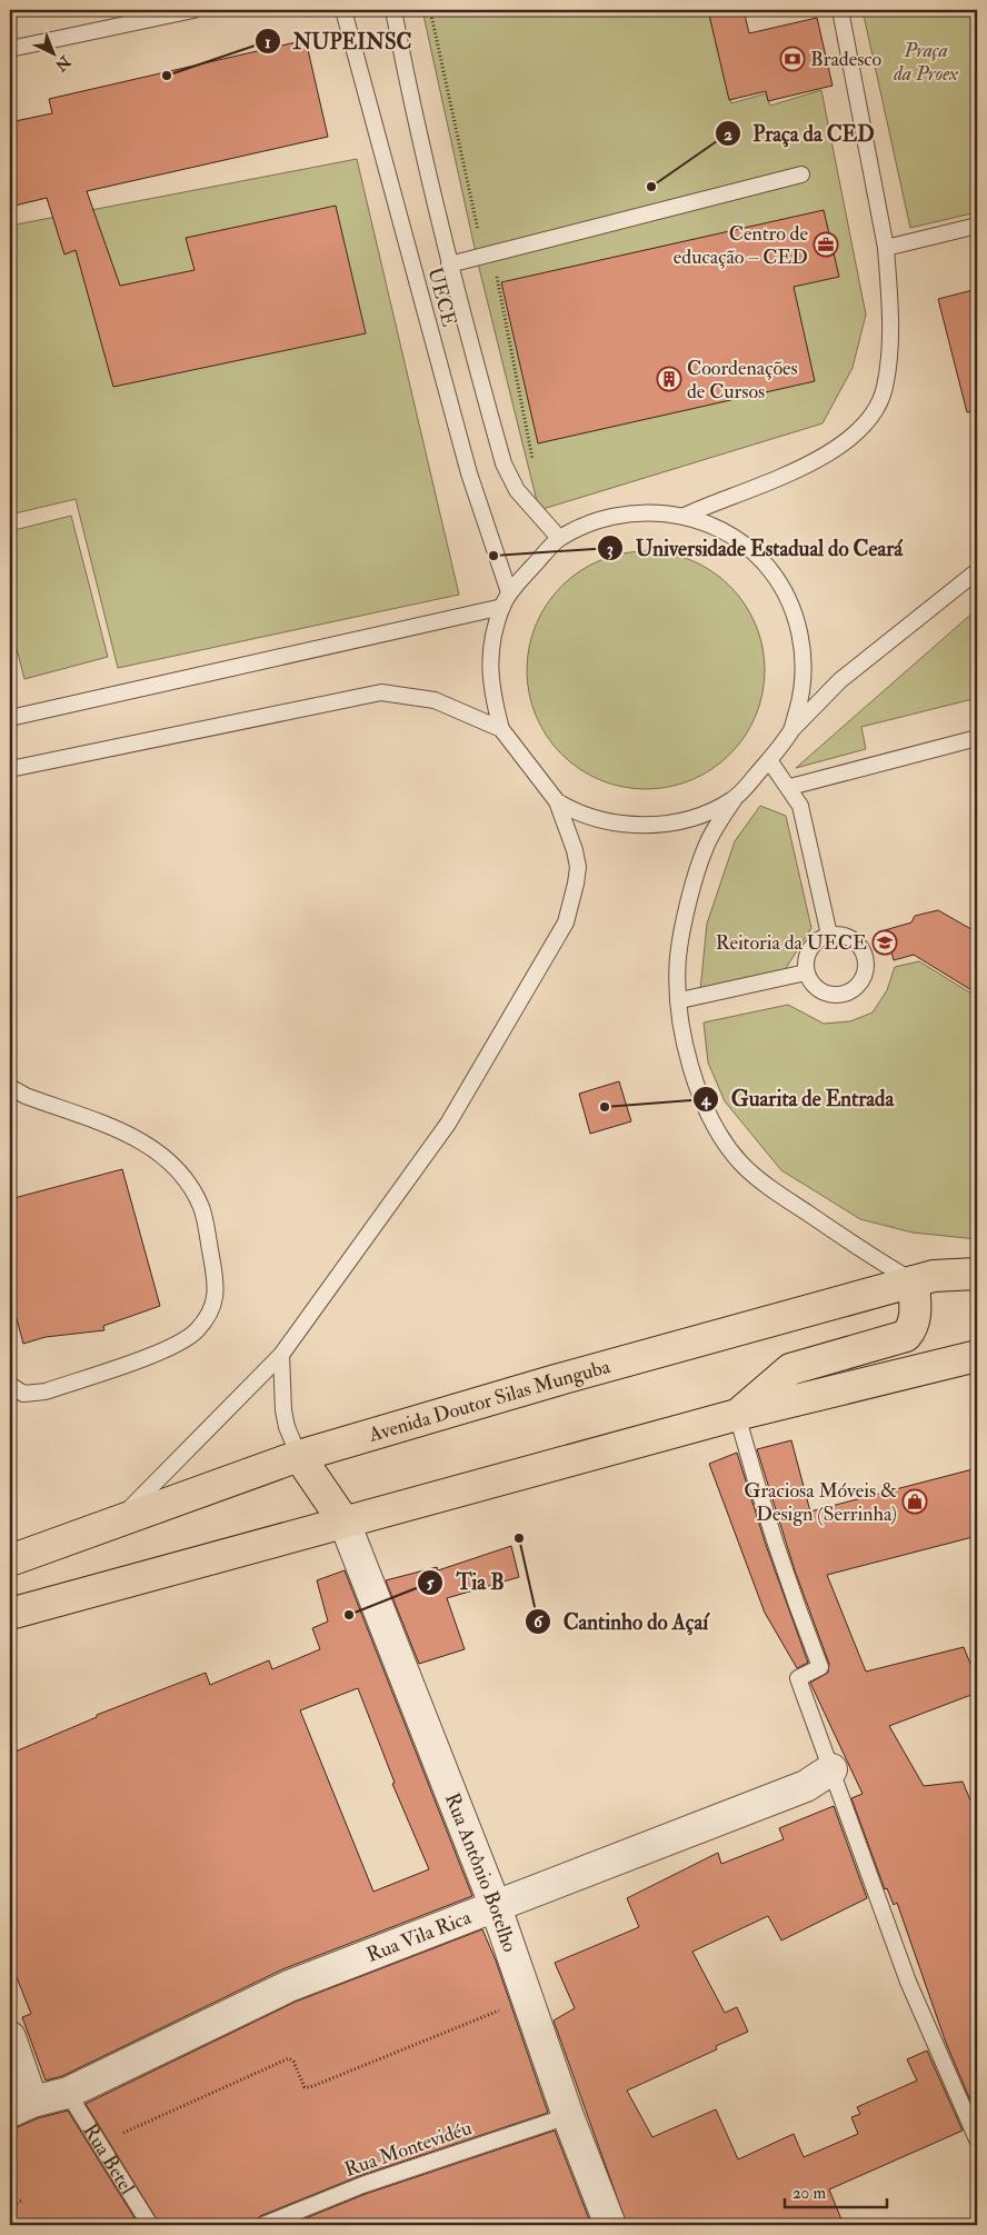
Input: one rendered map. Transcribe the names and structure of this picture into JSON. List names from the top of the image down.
{
  "streets": {
    "main road": ["Avenida Doutor Silas Munguba"],
    "street": ["Rua Antônio Botelho", "Rua Vila Rica"],
    "lane": ["UECE", "Rua Montevidéu", "Rua Betel"]
  },
  "crossings": [
    ["Rua Antônio Botelho", "Rua Vila Rica"],
    ["Rua Antônio Botelho", "Rua Montevidéu"],
    ["Rua Vila Rica", "Rua Betel"]
  ],
  "parks": ["Praça da Proex"],
  "places": {
    "bank": ["Bradesco"],
    "other": [
      "NUPEINSC",
      "Praça da CED",
      "Universidade Estadual do Ceará",
      "Guarita de Entrada",
      "Cantinho do Açaí",
      "Tia B"
    ],
    "office": ["Centro de educação – CED"],
    "building": ["Coordenações de Cursos"],
    "school or university": ["Reitoria da UECE"],
    "shop": ["Graciosa Móveis & Design (Serrinha)"]
  },
  "scale_bar": "20 m",
  "north": "bottom right"
}
